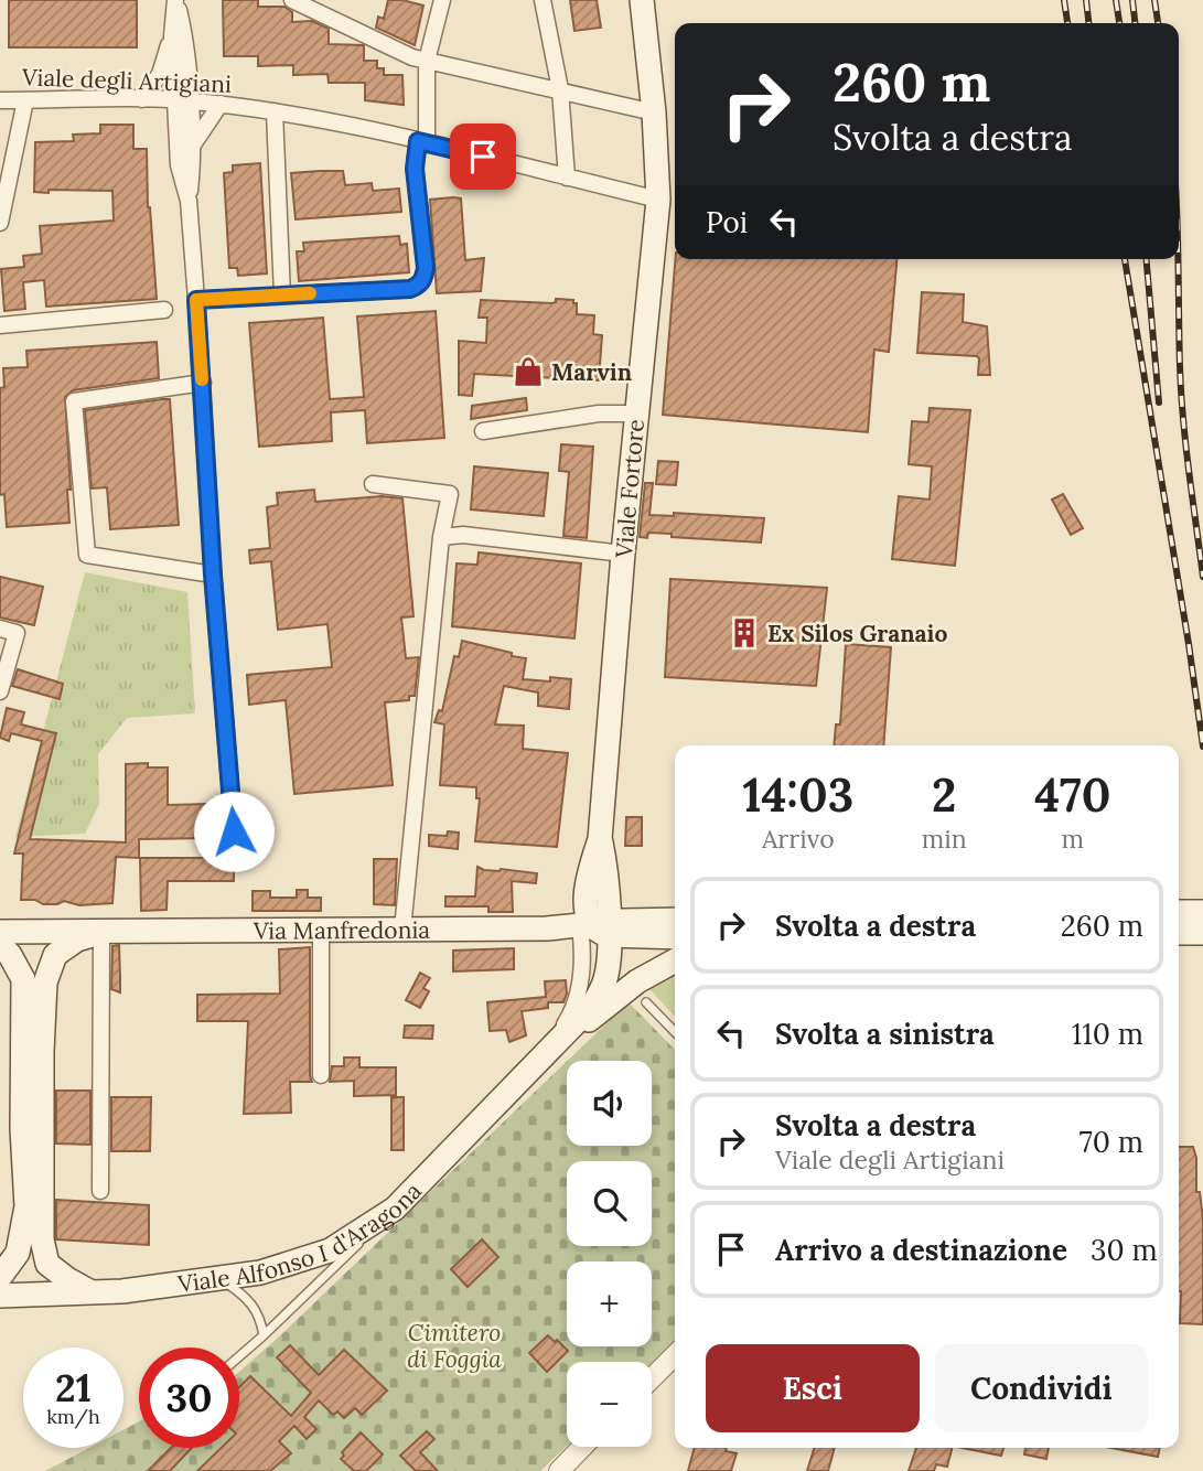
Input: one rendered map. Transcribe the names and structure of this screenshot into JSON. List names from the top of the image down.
{
  "streets": {
    "main road": ["Viale Fortore", "Via Manfredonia", "Viale Alfonso I d'Aragona"],
    "street": ["Viale degli Artigiani"]
  },
  "crossings": [
    ["Viale degli Artigiani", "Viale Fortore"],
    ["Viale Fortore", "Via Manfredonia"],
    ["Viale Fortore", "Viale Alfonso I d'Aragona"],
    ["Via Manfredonia", "Viale Alfonso I d'Aragona"]
  ],
  "parks": ["Cimitero di Foggia"],
  "places": {
    "shop": ["Marvin"],
    "building": ["Ex Silos Granaio"]
  },
  "page": {
    "turn": ["260 m", "Svolta a destra"],
    "then": "Poi",
    "eta": [
      "14:03",
      "Arrivo",
      "2",
      "min",
      "470",
      "m"
    ],
    "list": [
      {
        "name": "Svolta a destra",
        "value": "260 m"
      },
      {
        "name": "Svolta a sinistra",
        "value": "110 m"
      },
      {
        "name": "Svolta a destra",
        "note": "Viale degli Artigiani",
        "value": "70 m"
      },
      {
        "name": "Arrivo a destinazione",
        "value": "30 m"
      }
    ],
    "map_buttons": ["+", "−"],
    "buttons": ["Esci", "Condividi"],
    "speed": "21 km/h",
    "limit": "30"
  }
}
